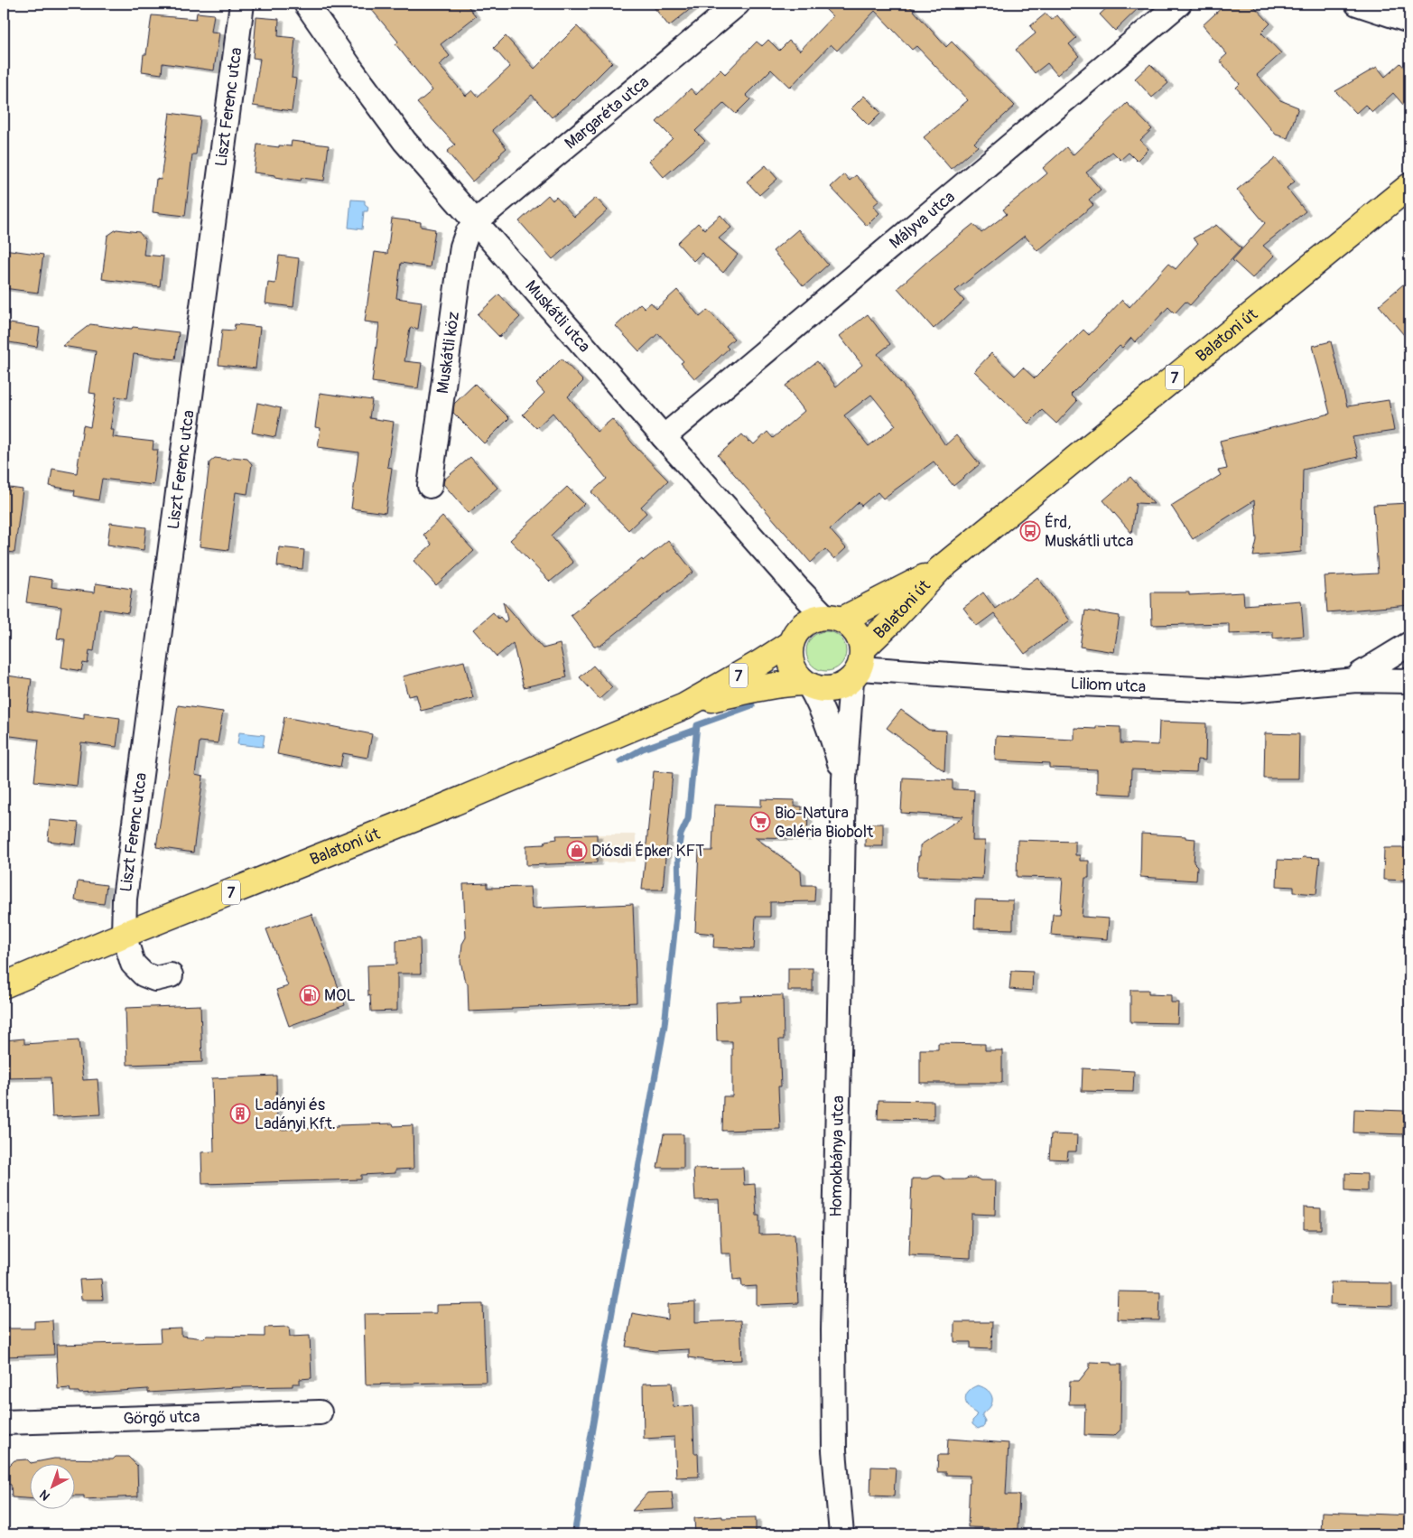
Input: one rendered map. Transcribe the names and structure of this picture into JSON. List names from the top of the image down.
{
  "streets": {
    "main road": ["Balatoni út", "7"],
    "street": [
      "Liszt Ferenc utca",
      "Margaréta utca",
      "Mályva utca",
      "Muskátli utca",
      "Muskátli köz",
      "Liliom utca",
      "Homokbánya utca",
      "Görgő utca"
    ]
  },
  "crossings": [
    ["Liszt Ferenc utca", "Balatoni út"],
    ["Margaréta utca", "Muskátli utca"],
    ["Margaréta utca", "Muskátli köz"],
    ["Mályva utca", "Muskátli utca"],
    ["Muskátli utca", "Balatoni út"],
    ["Muskátli utca", "Muskátli köz"],
    ["Muskátli utca", "7"],
    ["Muskátli utca", "Liliom utca"],
    ["Muskátli utca", "Homokbánya utca"],
    ["Balatoni út", "7"],
    ["Balatoni út", "Liliom utca"],
    ["Balatoni út", "Homokbánya utca"],
    ["7", "Liliom utca"],
    ["7", "Homokbánya utca"],
    ["Liliom utca", "Homokbánya utca"]
  ],
  "places": {
    "bus stop": ["Érd, Muskátli utca"],
    "supermarket": ["Bio-Natura Galéria Biobolt"],
    "shop": ["Diósdi Épker KFT"],
    "fuel station": ["MOL"],
    "building": ["Ladányi és Ladányi Kft."]
  },
  "north": "bottom left"
}
